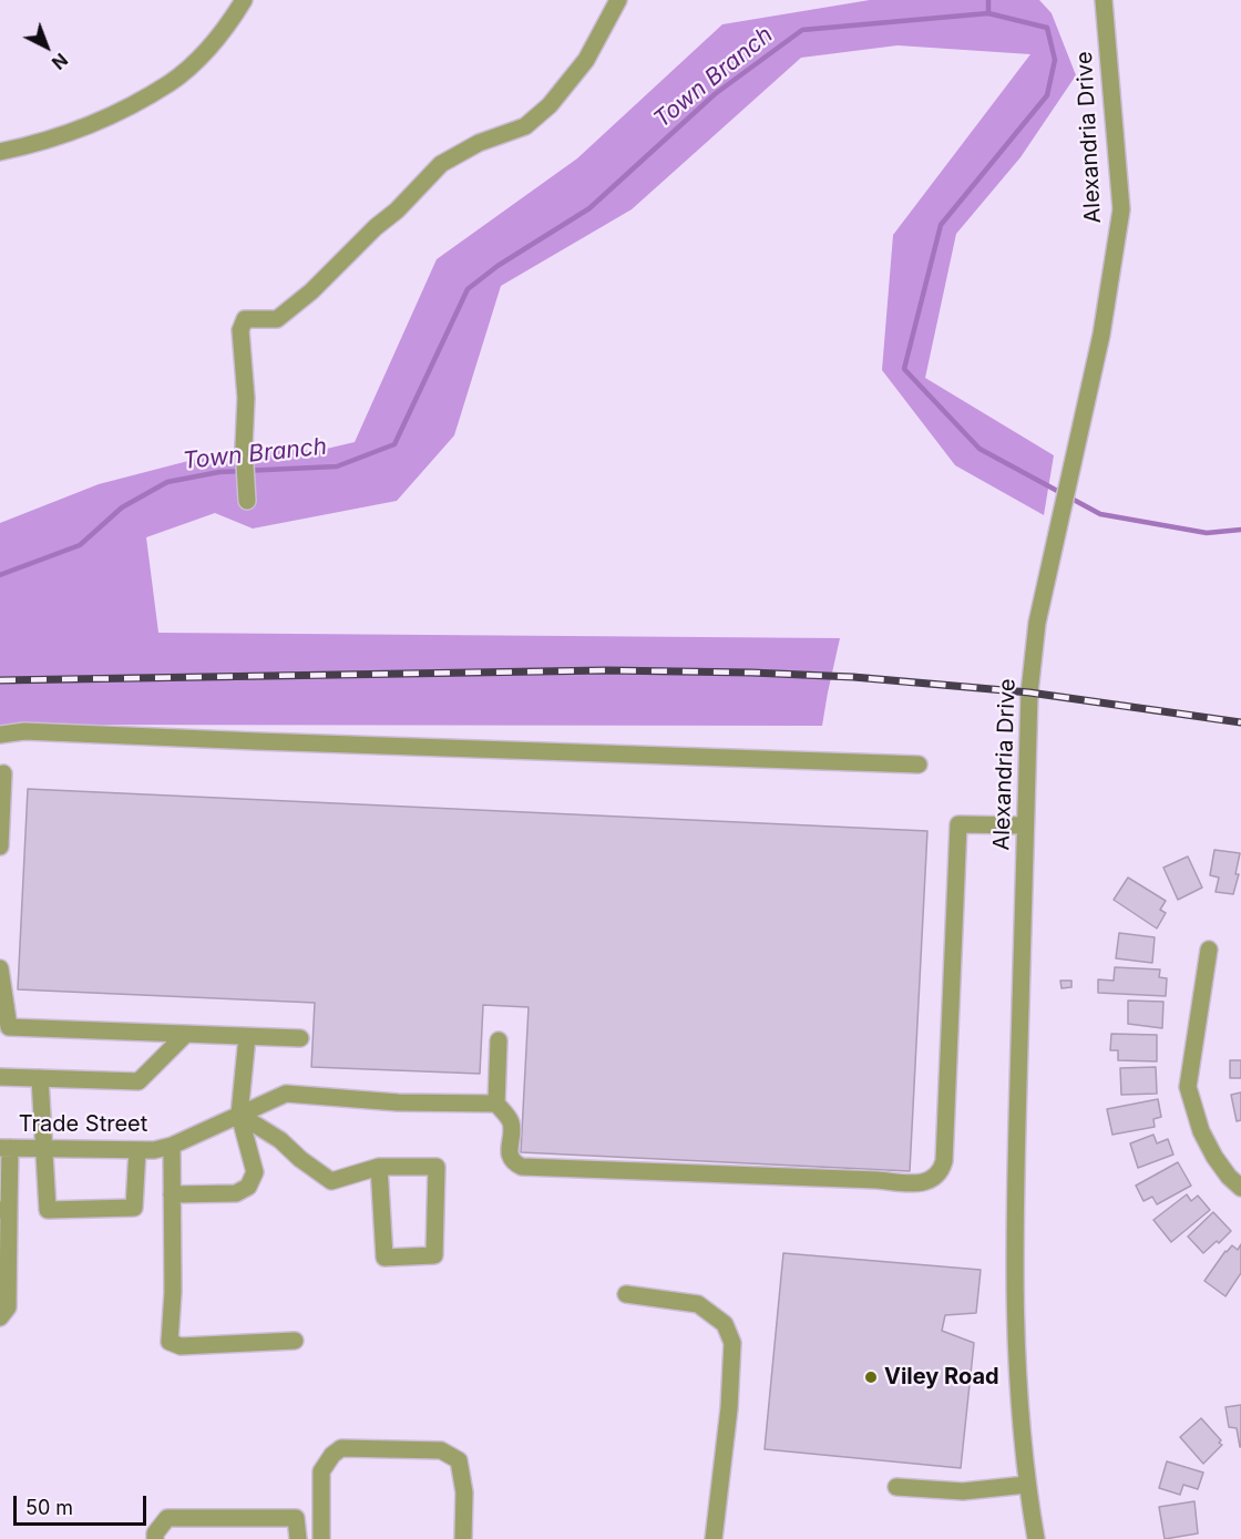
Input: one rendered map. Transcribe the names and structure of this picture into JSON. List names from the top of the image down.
{
  "streets": {
    "street": ["Alexandria Drive", "Trade Street"]
  },
  "water": ["Town Branch"],
  "places": ["Viley Road"],
  "scale_bar": "50 m",
  "north": "bottom right"
}
